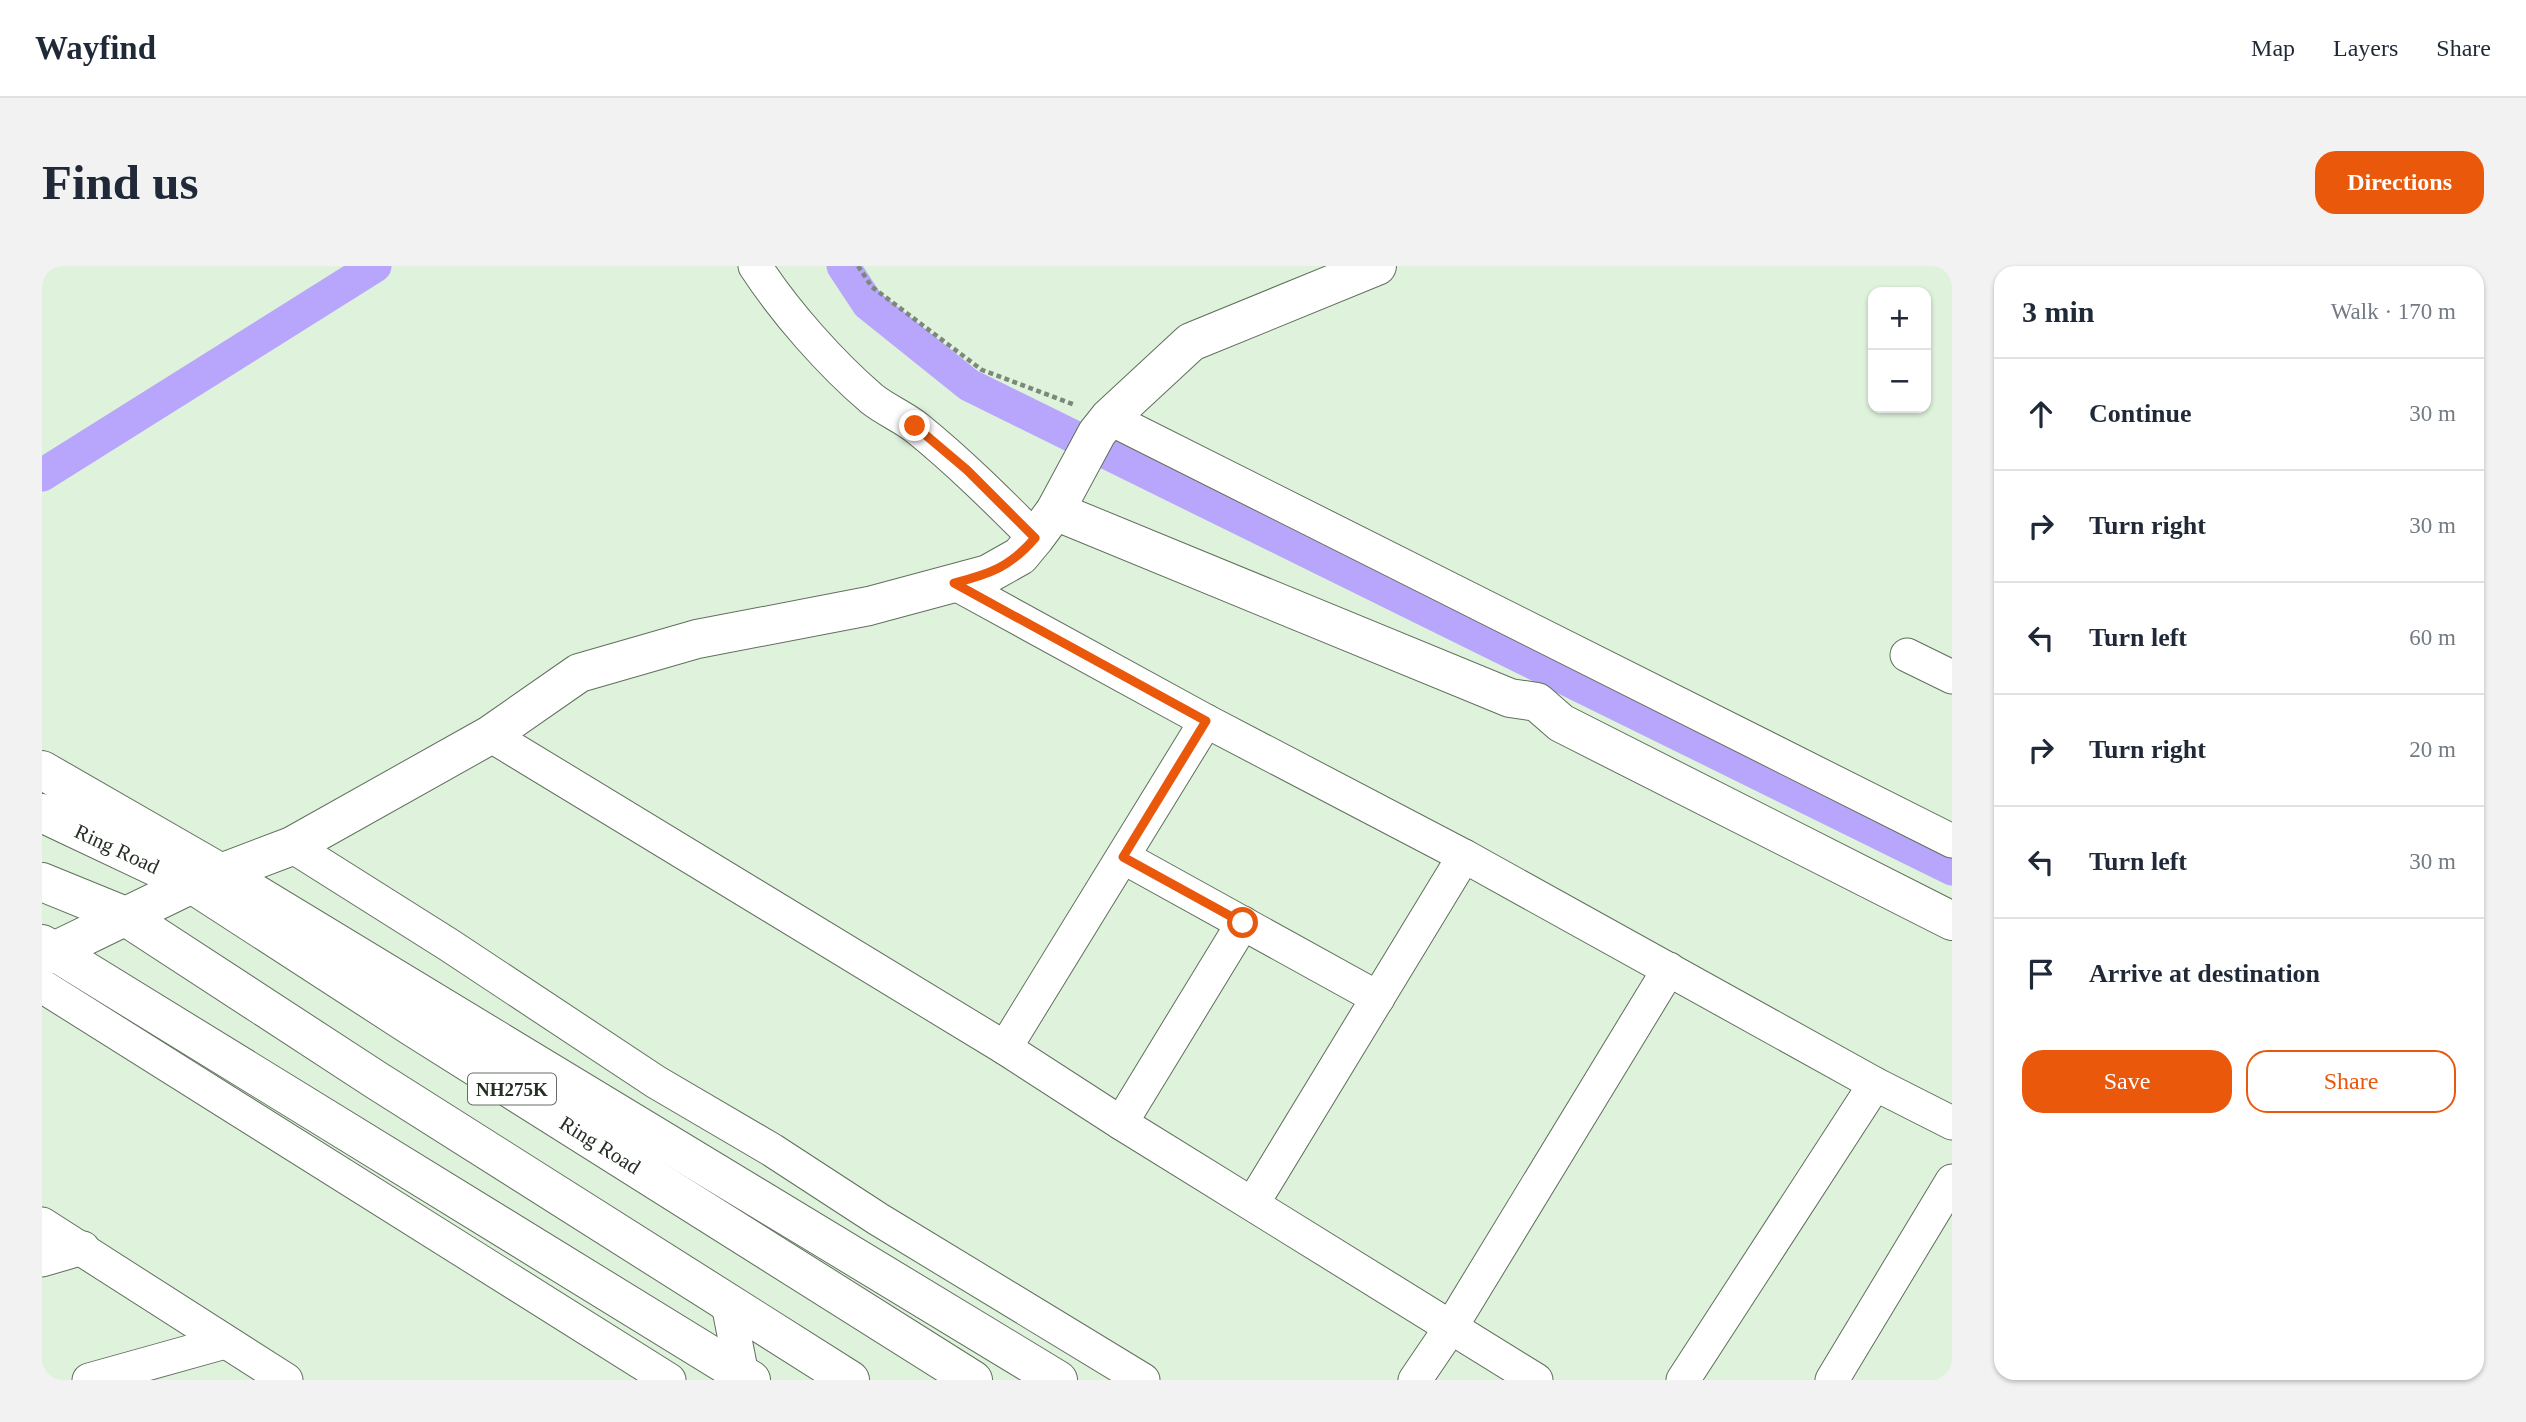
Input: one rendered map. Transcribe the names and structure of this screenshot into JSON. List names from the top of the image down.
{
  "streets": {
    "main road": ["Ring Road", "NH275K"]
  },
  "page": {
    "header": "Wayfind",
    "nav": ["Map", "Layers", "Share"],
    "buttons": [
      "Directions",
      ["Save", "Share"]
    ],
    "title": "Find us",
    "heading": ["3 min", "Walk · 170 m"],
    "map_buttons": ["+", "−"],
    "list": [
      ["Continue", "30 m"],
      ["Turn right", "30 m"],
      ["Turn left", "60 m"],
      ["Turn right", "20 m"],
      ["Turn left", "30 m"],
      "Arrive at destination"
    ]
  }
}
